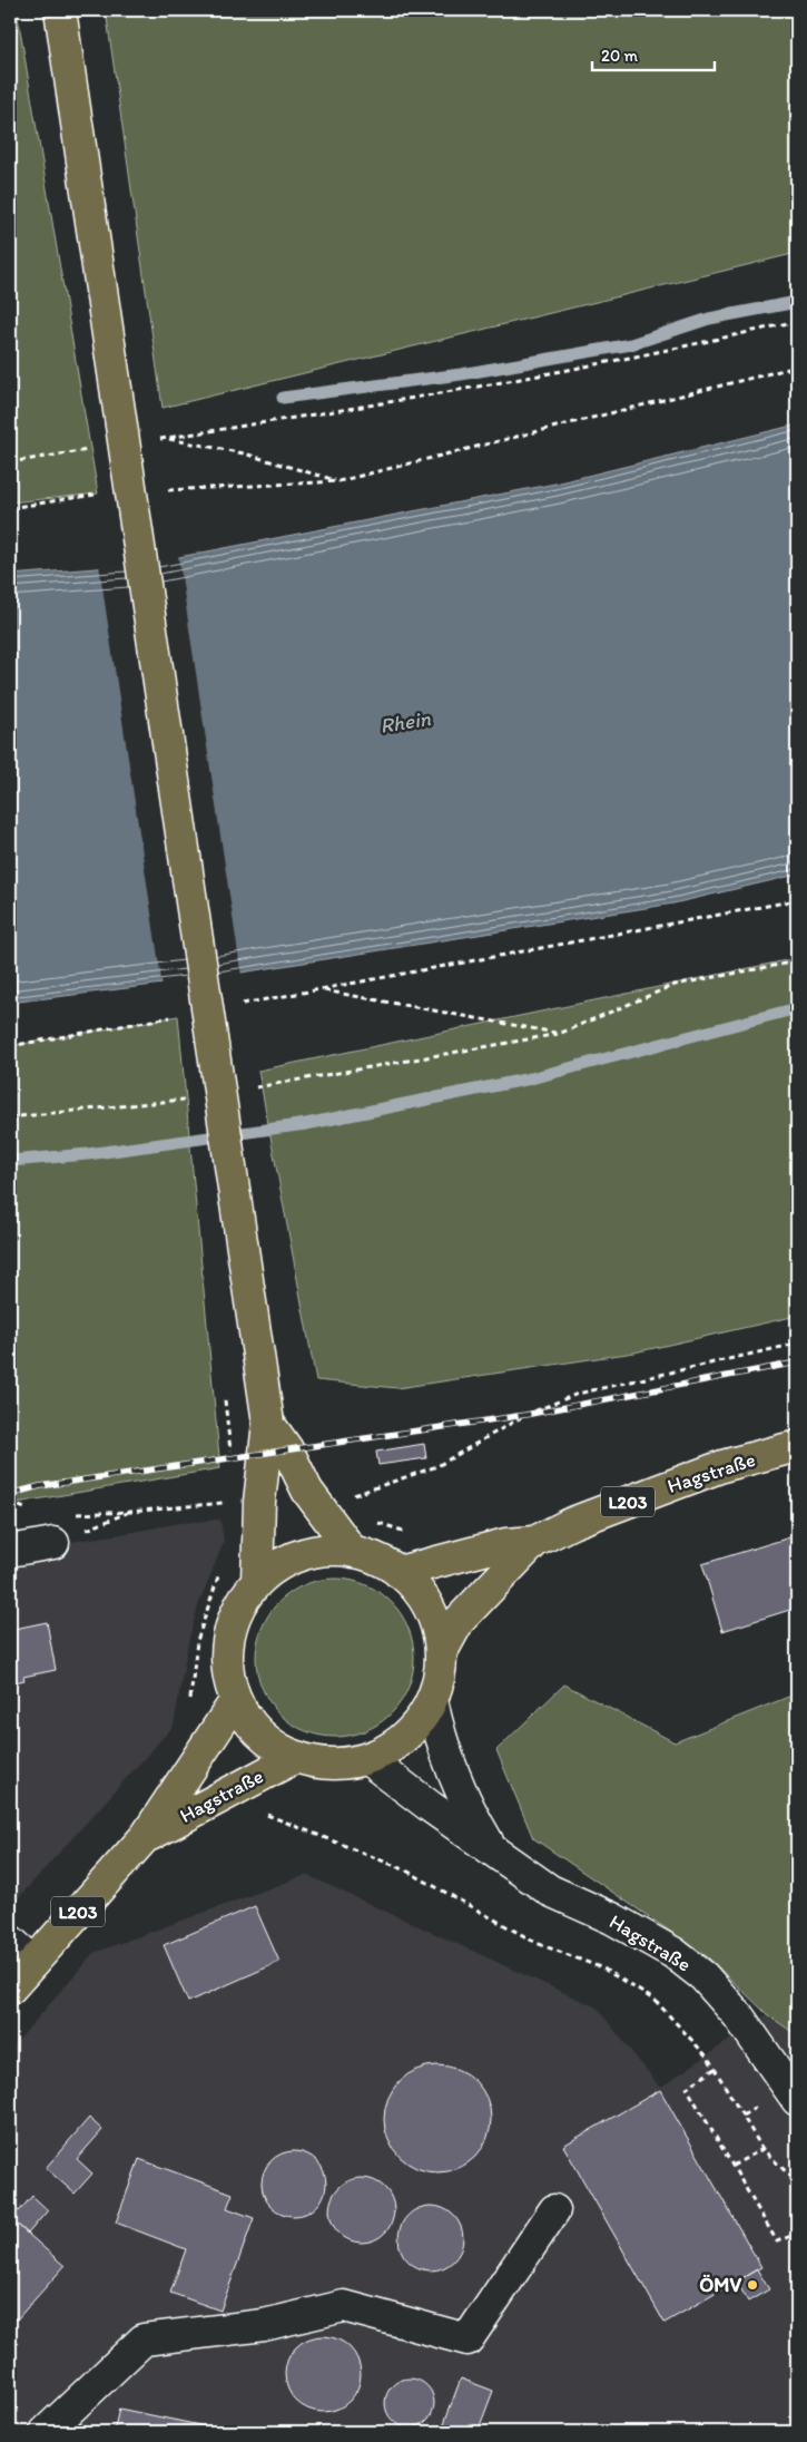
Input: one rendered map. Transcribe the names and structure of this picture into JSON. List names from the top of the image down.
{
  "streets": {
    "main road": ["Hagstraße", "L203"]
  },
  "water": ["Rhein"],
  "places": ["ÖMV"],
  "scale_bar": "20 m"
}
